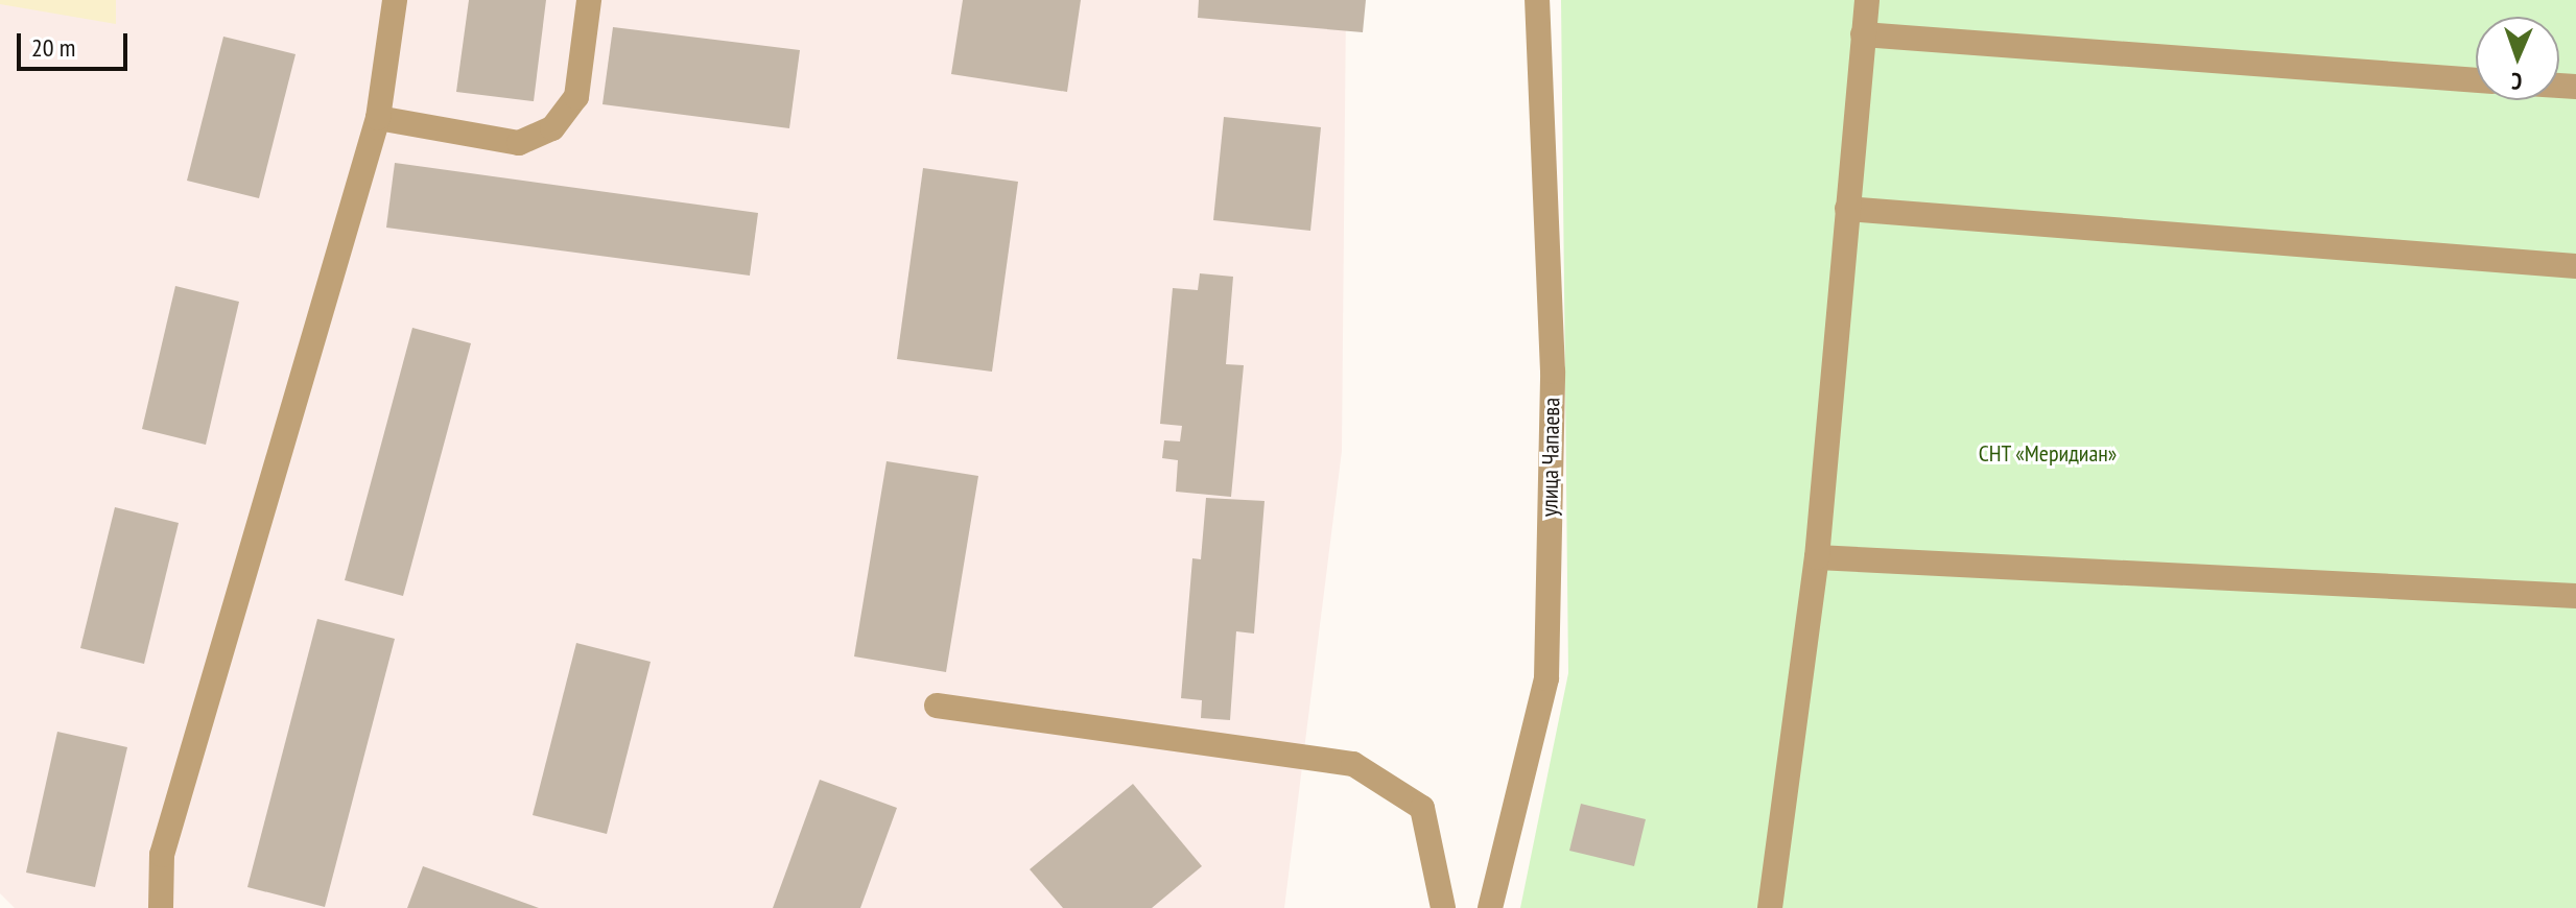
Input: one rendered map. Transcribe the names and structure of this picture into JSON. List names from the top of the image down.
{
  "streets": {
    "street": ["улица Чапаева"]
  },
  "parks": ["СНТ «Меридиан»"],
  "scale_bar": "20 m",
  "north": "bottom"
}
